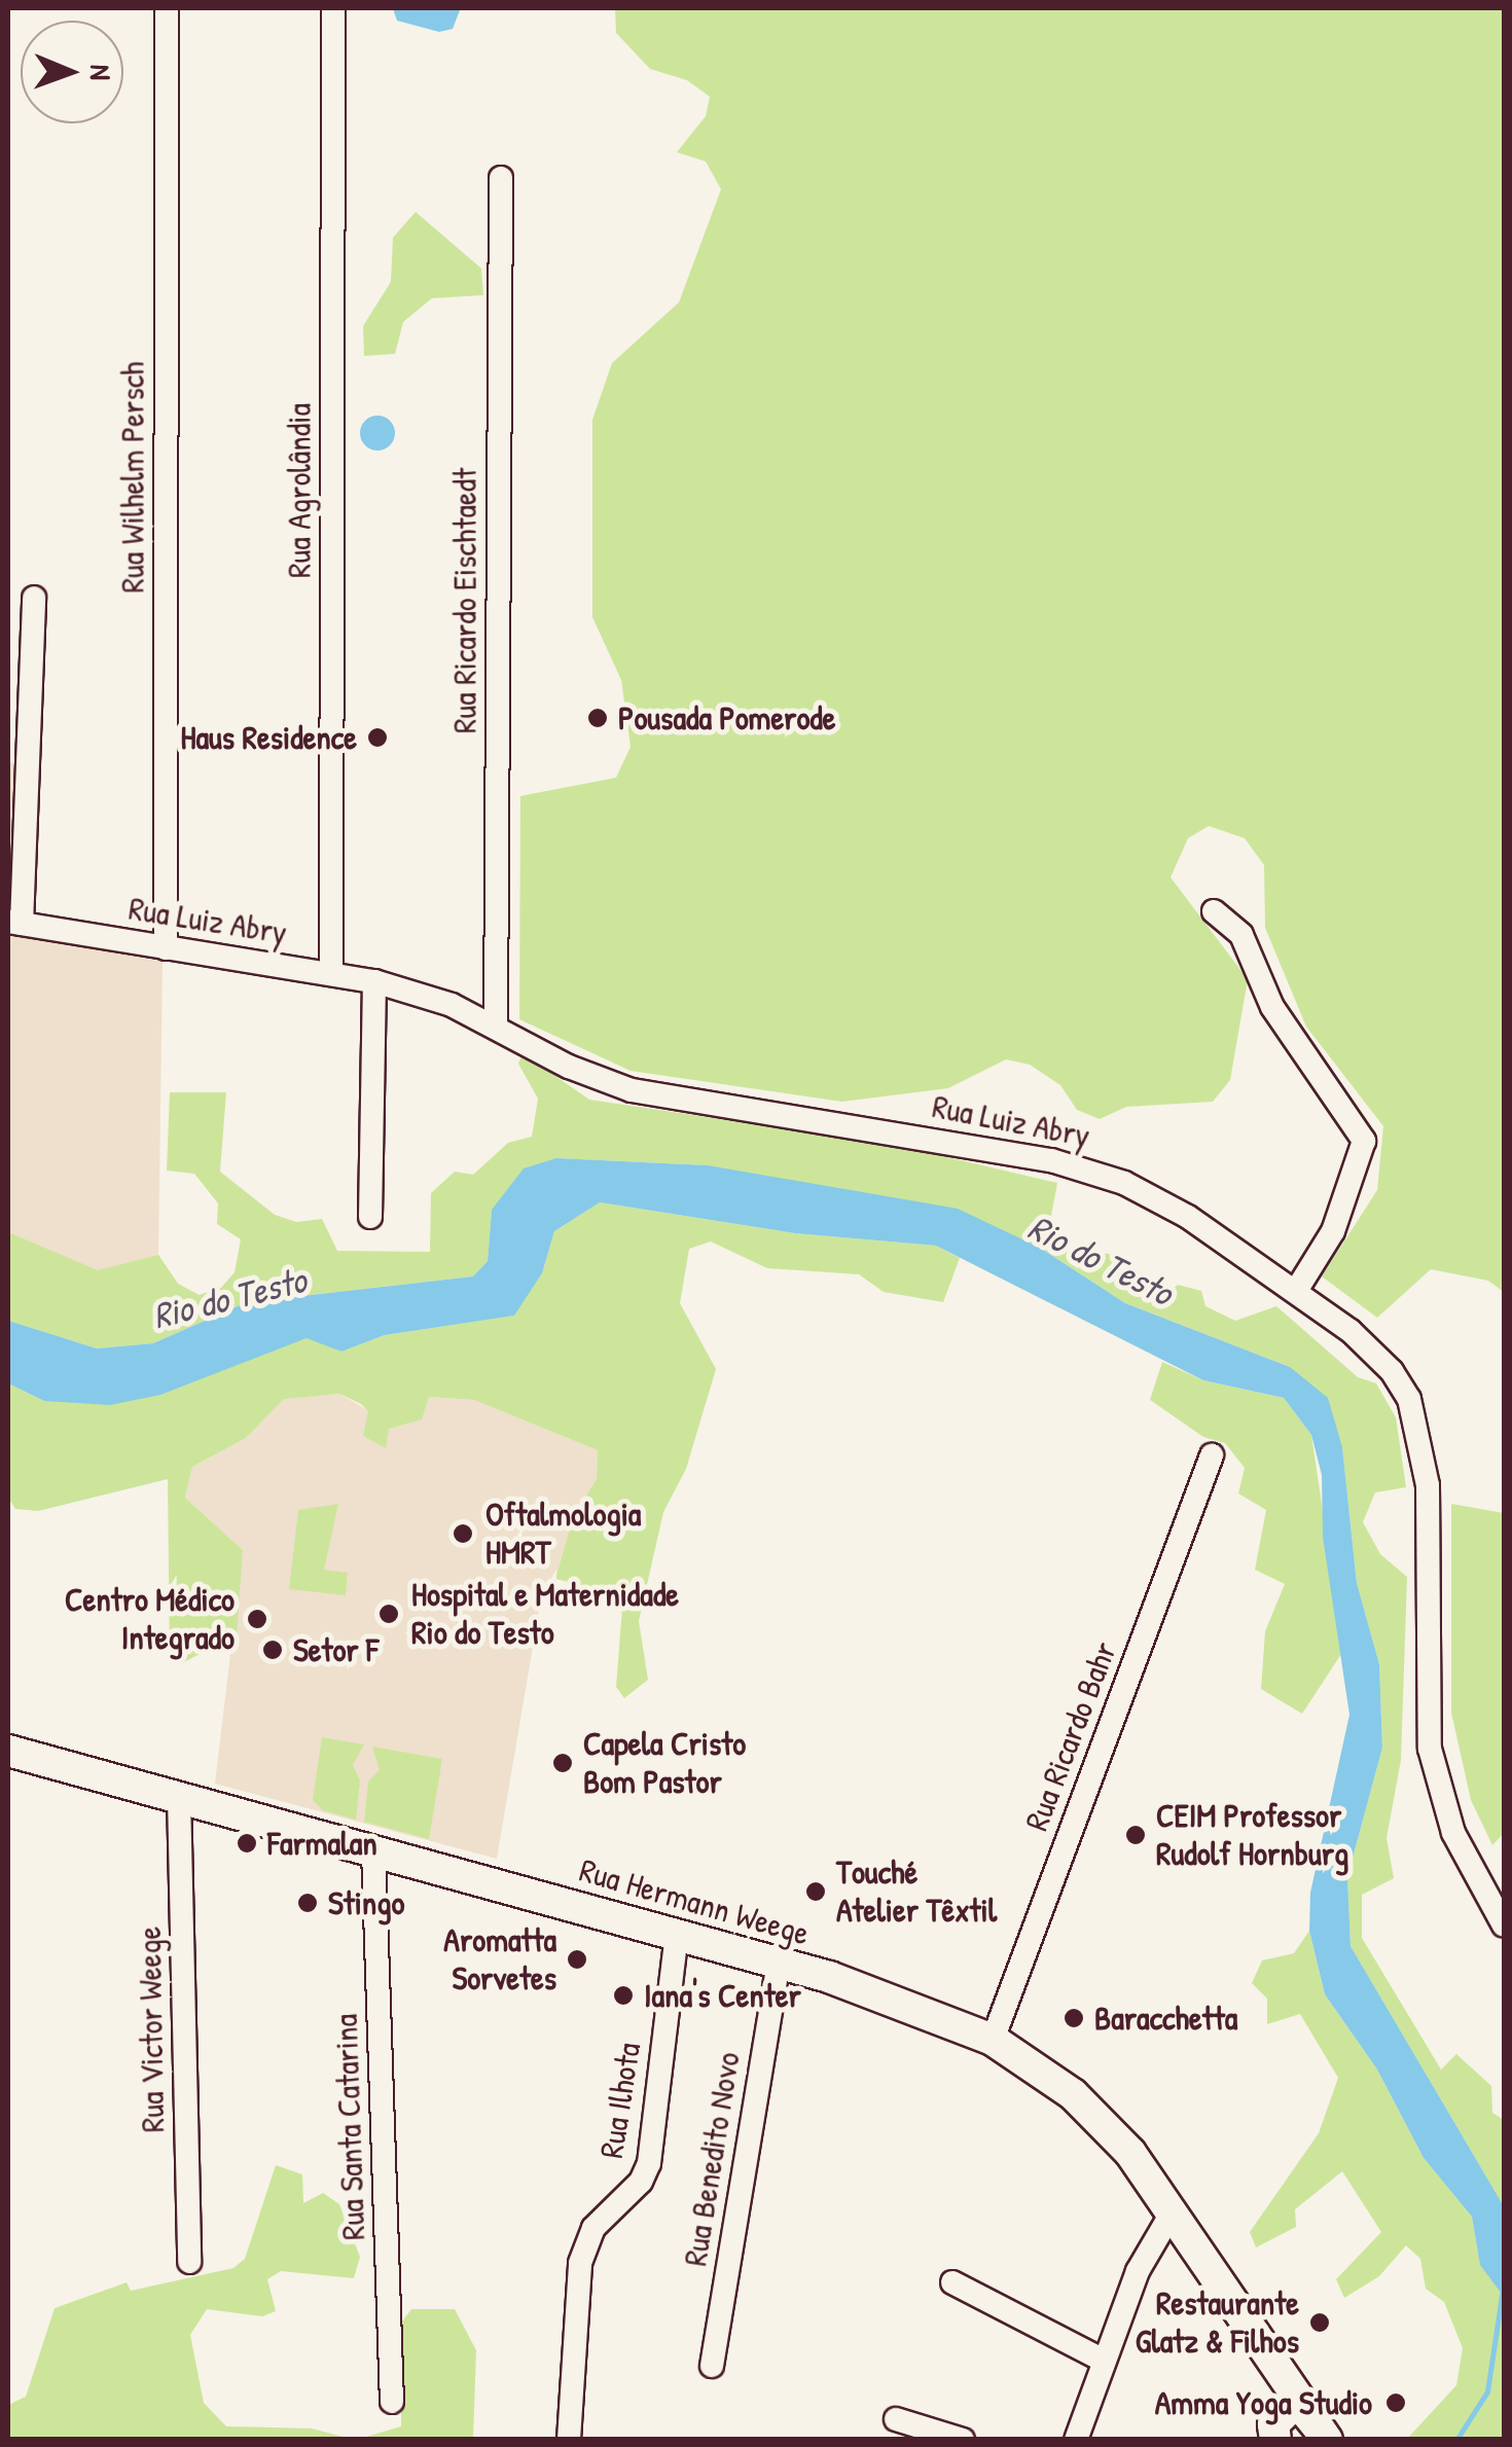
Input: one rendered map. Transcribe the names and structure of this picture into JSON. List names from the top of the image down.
{
  "streets": {
    "main road": ["Rua Hermann Weege"],
    "street": [
      "Rua Wilhelm Persch",
      "Rua Agrolândia",
      "Rua Ricardo Eischtaedt",
      "Rua Luiz Abry",
      "Rua Ricardo Bahr",
      "Rua Victor Weege",
      "Rua Ilhota",
      "Rua Santa Catarina",
      "Rua Benedito Novo"
    ]
  },
  "crossings": [
    ["Rua Wilhelm Persch", "Rua Luiz Abry"],
    ["Rua Agrolândia", "Rua Luiz Abry"],
    ["Rua Ricardo Eischtaedt", "Rua Luiz Abry"],
    ["Rua Ricardo Bahr", "Rua Hermann Weege"],
    ["Rua Hermann Weege", "Rua Victor Weege"],
    ["Rua Hermann Weege", "Rua Ilhota"],
    ["Rua Hermann Weege", "Rua Santa Catarina"],
    ["Rua Hermann Weege", "Rua Benedito Novo"]
  ],
  "water": ["Rio do Testo"],
  "places": [
    "Pousada Pomerode",
    "Haus Residence",
    "Oftalmologia HMRT",
    "Hospital e Maternidade Rio do Testo",
    "Centro Médico Integrado",
    "Setor F",
    "Capela Cristo Bom Pastor",
    "CEIM Professor Rudolf Hornburg",
    "Farmalan",
    "Touché Atelier Têxtil",
    "Stingo",
    "Aromatta Sorvetes",
    "Iana's Center",
    "Baracchetta",
    "Restaurante Glatz & Filhos",
    "Amma Yoga Studio"
  ],
  "north": "right"
}
